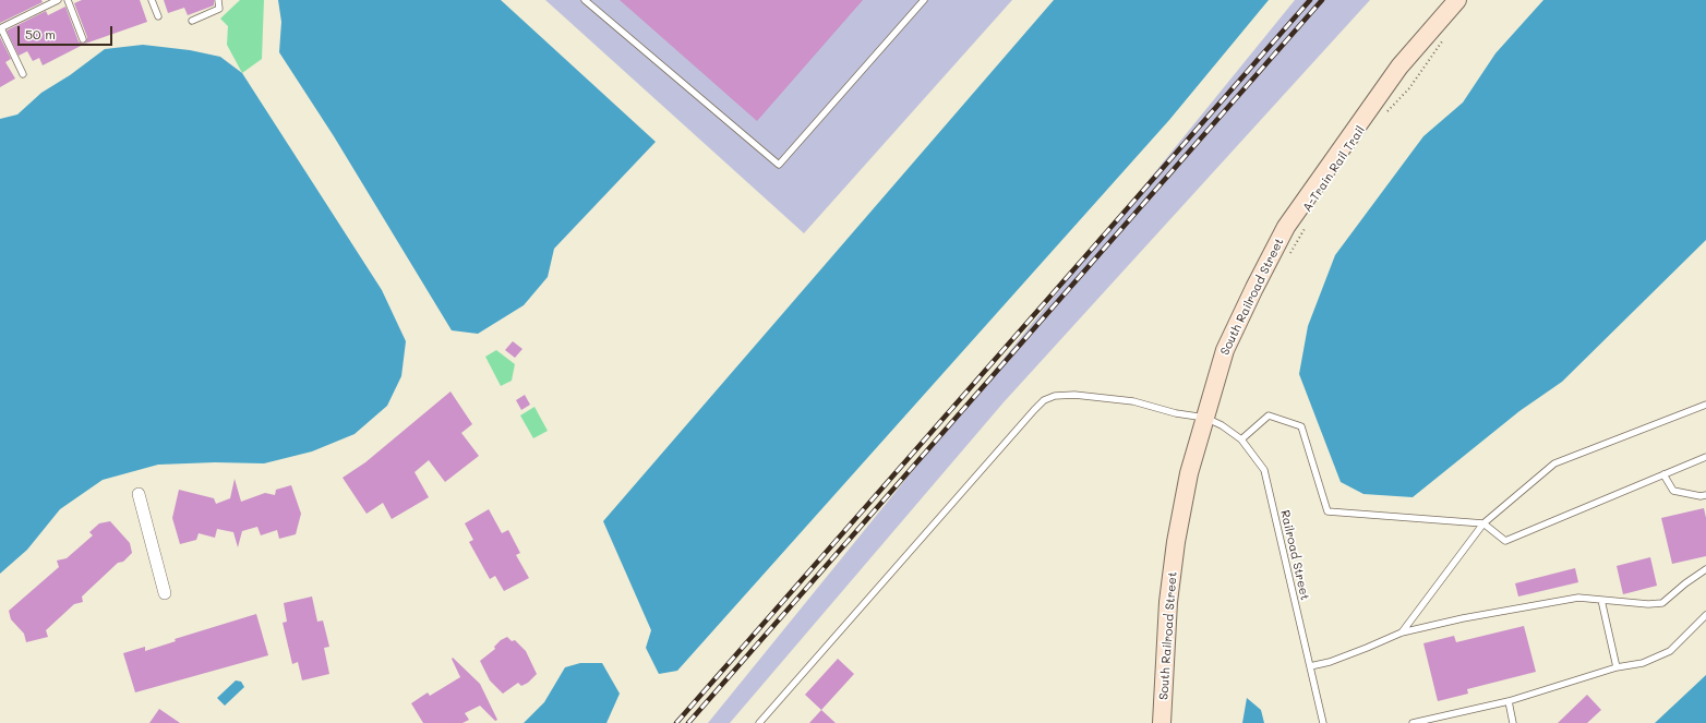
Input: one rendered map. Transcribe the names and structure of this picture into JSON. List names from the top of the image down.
{
  "streets": {
    "street": ["South Railroad Street"],
    "lane": ["Railroad Street"],
    "path": ["A-Train Rail Trail"]
  },
  "crossings": [
    ["South Railroad Street", "Railroad Street"]
  ],
  "scale_bar": "50 m"
}
